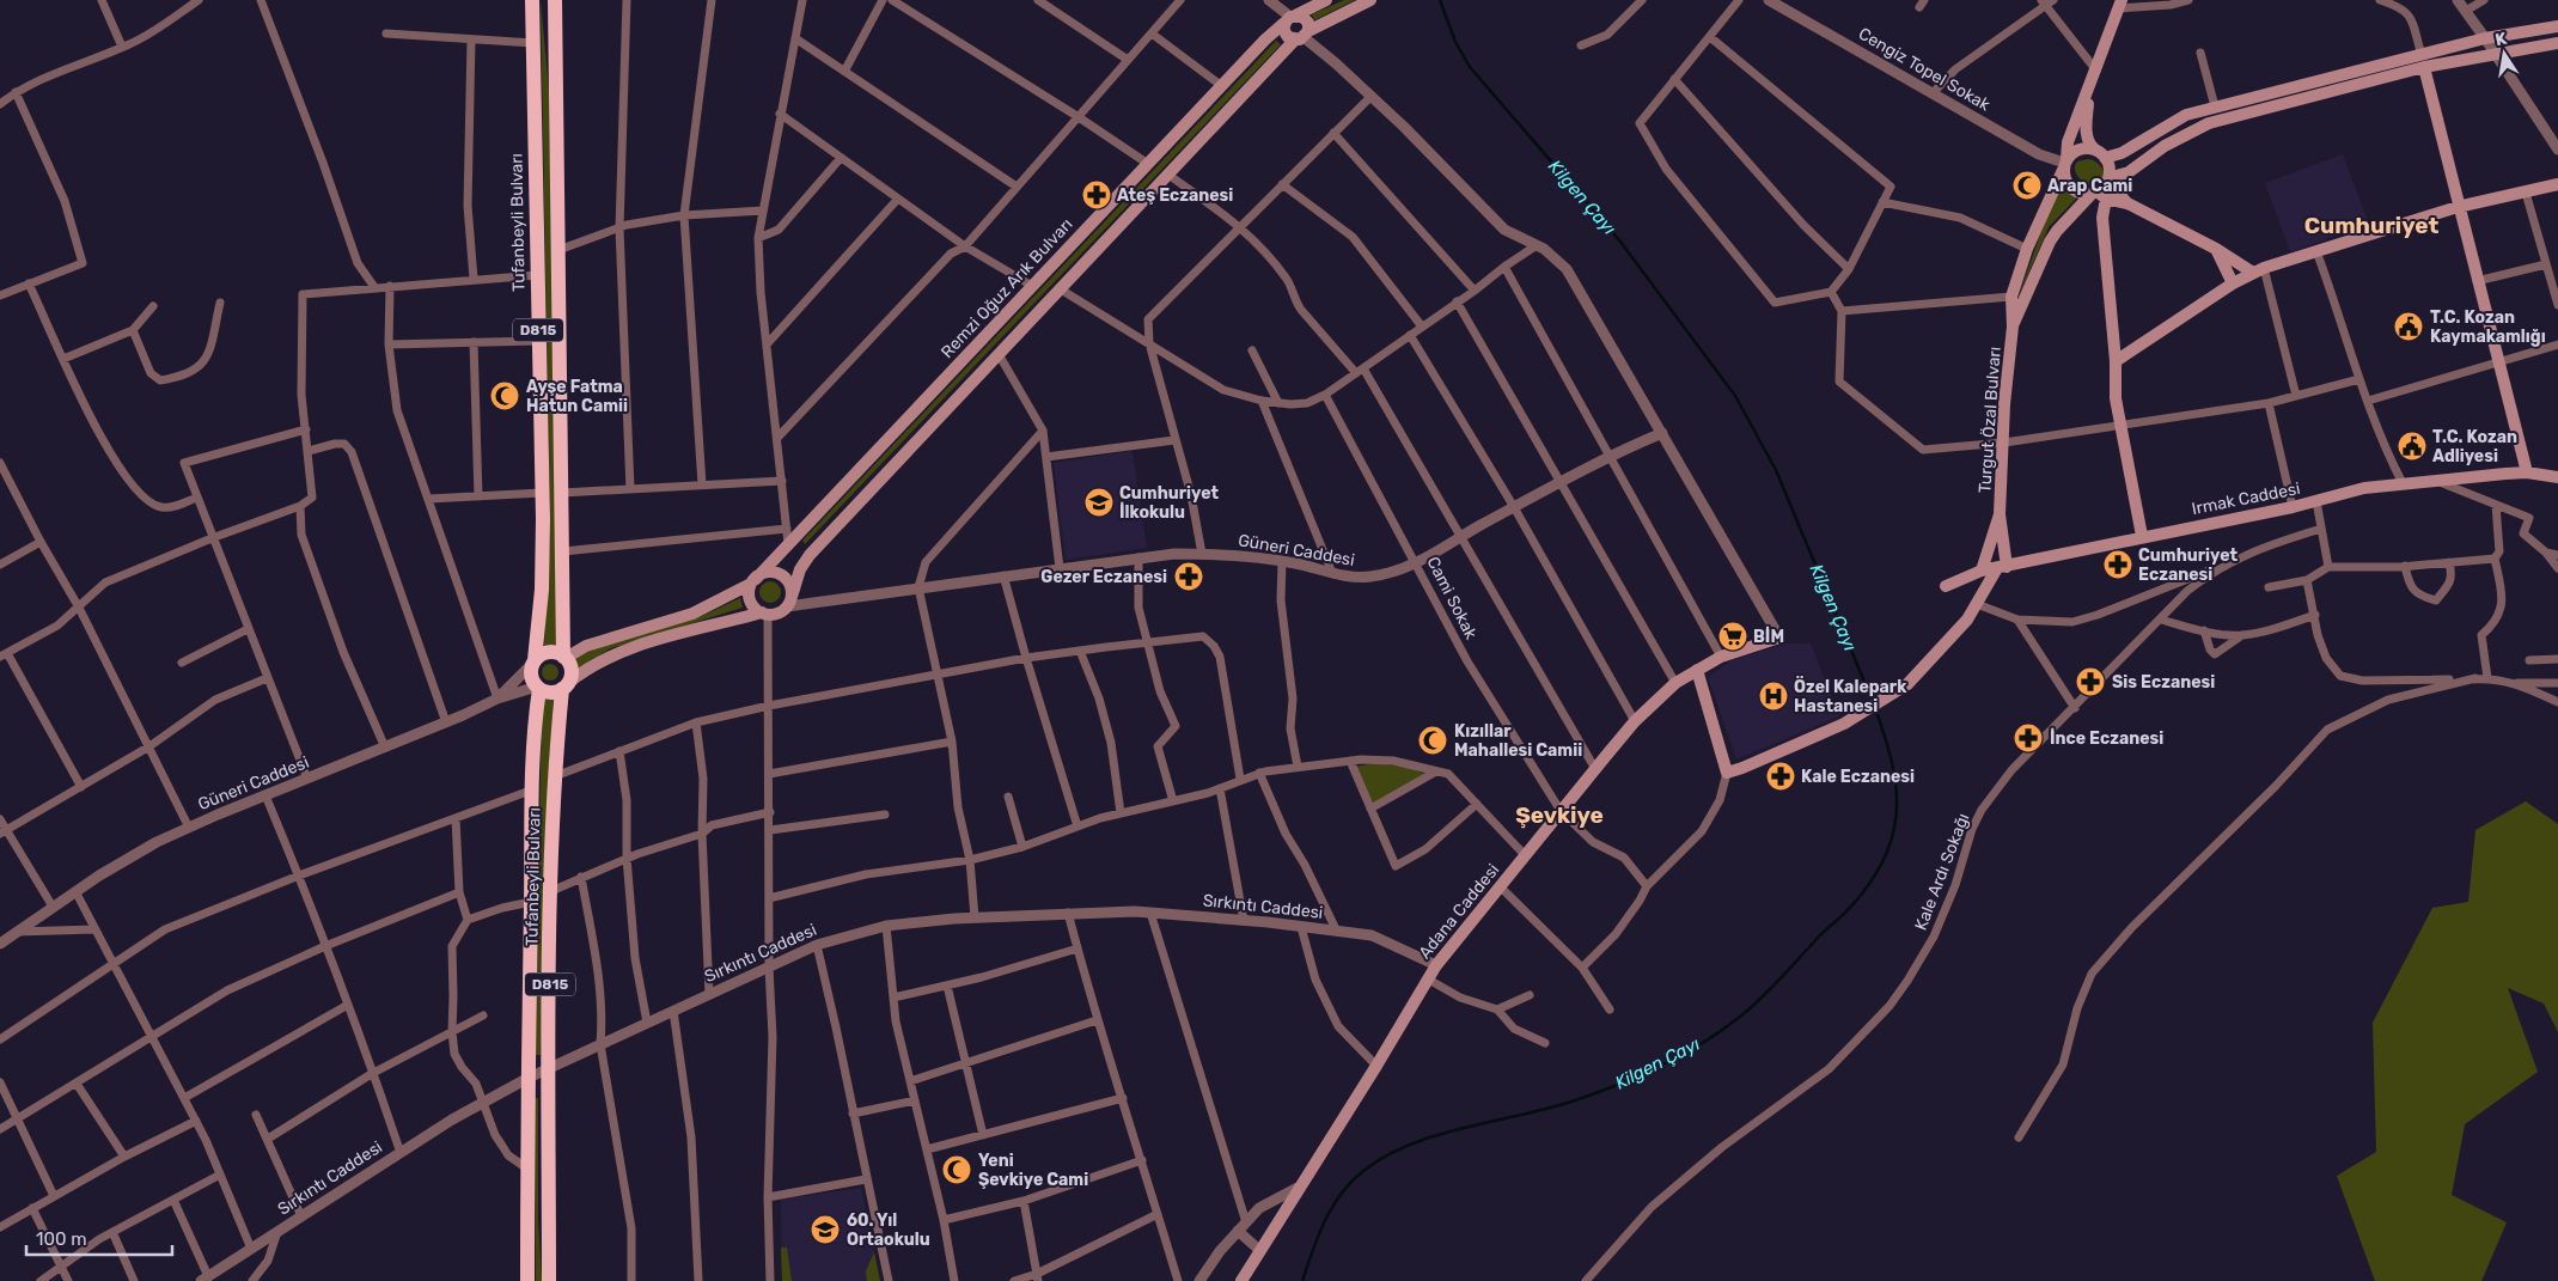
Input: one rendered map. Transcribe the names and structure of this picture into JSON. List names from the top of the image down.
{
  "streets": {
    "highway": ["Tufanbeyli Bulvarı", "D815"],
    "main road": [
      "Remzi Oğuz Arık Bulvarı",
      "Turgut Özal Bulvarı",
      "Irmak Caddesi",
      "Güneri Caddesi",
      "Adana Caddesi"
    ],
    "street": [
      "Cengiz Topel Sokak",
      "Cami Sokak",
      "Kale Ardı Sokağı",
      "Sırkıntı Caddesi"
    ]
  },
  "crossings": [
    ["Cengiz Topel Sokak", "Turgut Özal Bulvarı"],
    ["Tufanbeyli Bulvarı", "Güneri Caddesi"],
    ["Tufanbeyli Bulvarı", "Sırkıntı Caddesi"],
    ["Remzi Oğuz Arık Bulvarı", "Güneri Caddesi"],
    ["Güneri Caddesi", "Cami Sokak"],
    ["Cami Sokak", "Adana Caddesi"],
    ["Sırkıntı Caddesi", "Adana Caddesi"]
  ],
  "districts": ["Cumhuriyet", "Şevkiye"],
  "water": ["Kilgen Çayı"],
  "places": {
    "mosque": [
      "Arap Cami",
      "Ayşe Fatma Hatun Camii",
      "Kızıllar Mahallesi Camii",
      "Yeni Şevkiye Cami"
    ],
    "pharmacy": [
      "Ateş Eczanesi",
      "Cumhuriyet Eczanesi",
      "Gezer Eczanesi",
      "Sis Eczanesi",
      "İnce Eczanesi",
      "Kale Eczanesi"
    ],
    "public building": ["T.C. Kozan Kaymakamlığı", "T.C. Kozan Adliyesi"],
    "school or university": ["Cumhuriyet İlkokulu", "60. Yıl Ortaokulu"],
    "supermarket": ["BİM"],
    "hospital": ["Özel Kalepark Hastanesi"]
  },
  "scale_bar": "100 m",
  "north": "top"
}
